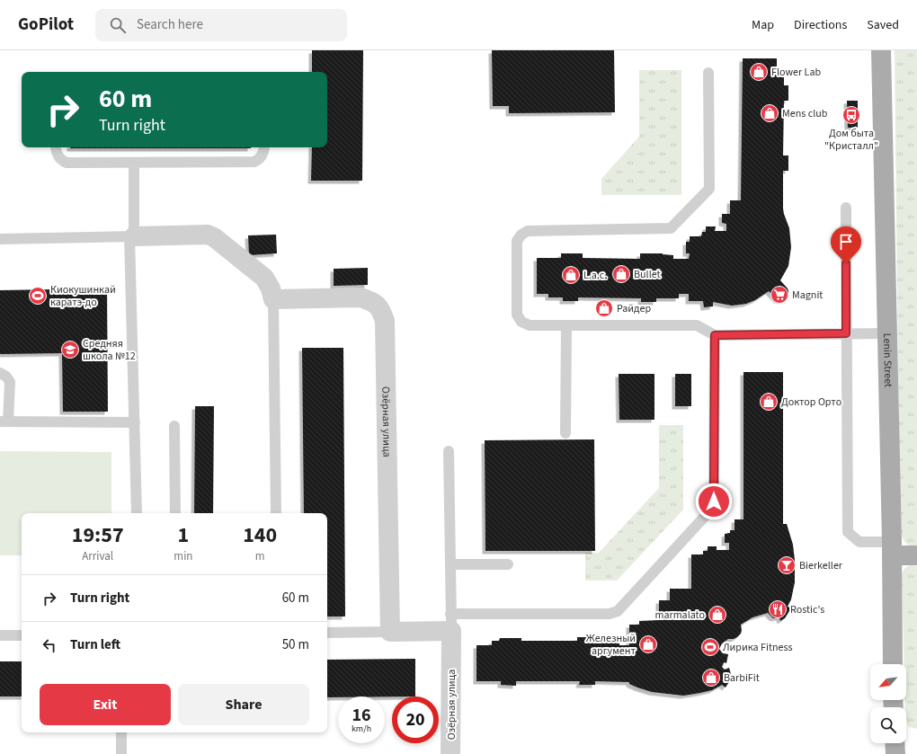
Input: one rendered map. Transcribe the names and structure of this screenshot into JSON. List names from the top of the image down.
{
  "streets": {
    "main road": ["Lenin Street"],
    "street": ["Озёрная улица"]
  },
  "places": {
    "shop": [
      "Flower Lab",
      "Mens club",
      "Bullet",
      "L.a.c.",
      "Райдер",
      "Доктор Орто",
      "marmalato",
      "Железный аргумент",
      "BarbiFit"
    ],
    "bus stop": ["Дом быта \"Кристалл\""],
    "supermarket": ["Magnit"],
    "sports": ["Киокушинкай каратэ-до", "Лирика Fitness"],
    "school or university": ["Средняя школа №12"],
    "bar": ["Bierkeller"],
    "restaurant": ["Rostic's"]
  },
  "north": "bottom left",
  "page": {
    "header": "GoPilot",
    "search": "Search here",
    "nav": ["Map", "Directions", "Saved"],
    "turn": ["60 m", "Turn right"],
    "eta": [
      "19:57",
      "Arrival",
      "1",
      "min",
      "140",
      "m"
    ],
    "list": [
      {
        "name": "Turn right",
        "value": "60 m"
      },
      {
        "name": "Turn left",
        "value": "50 m"
      }
    ],
    "buttons": ["Exit", "Share"],
    "speed": "16 km/h",
    "limit": "20"
  }
}
